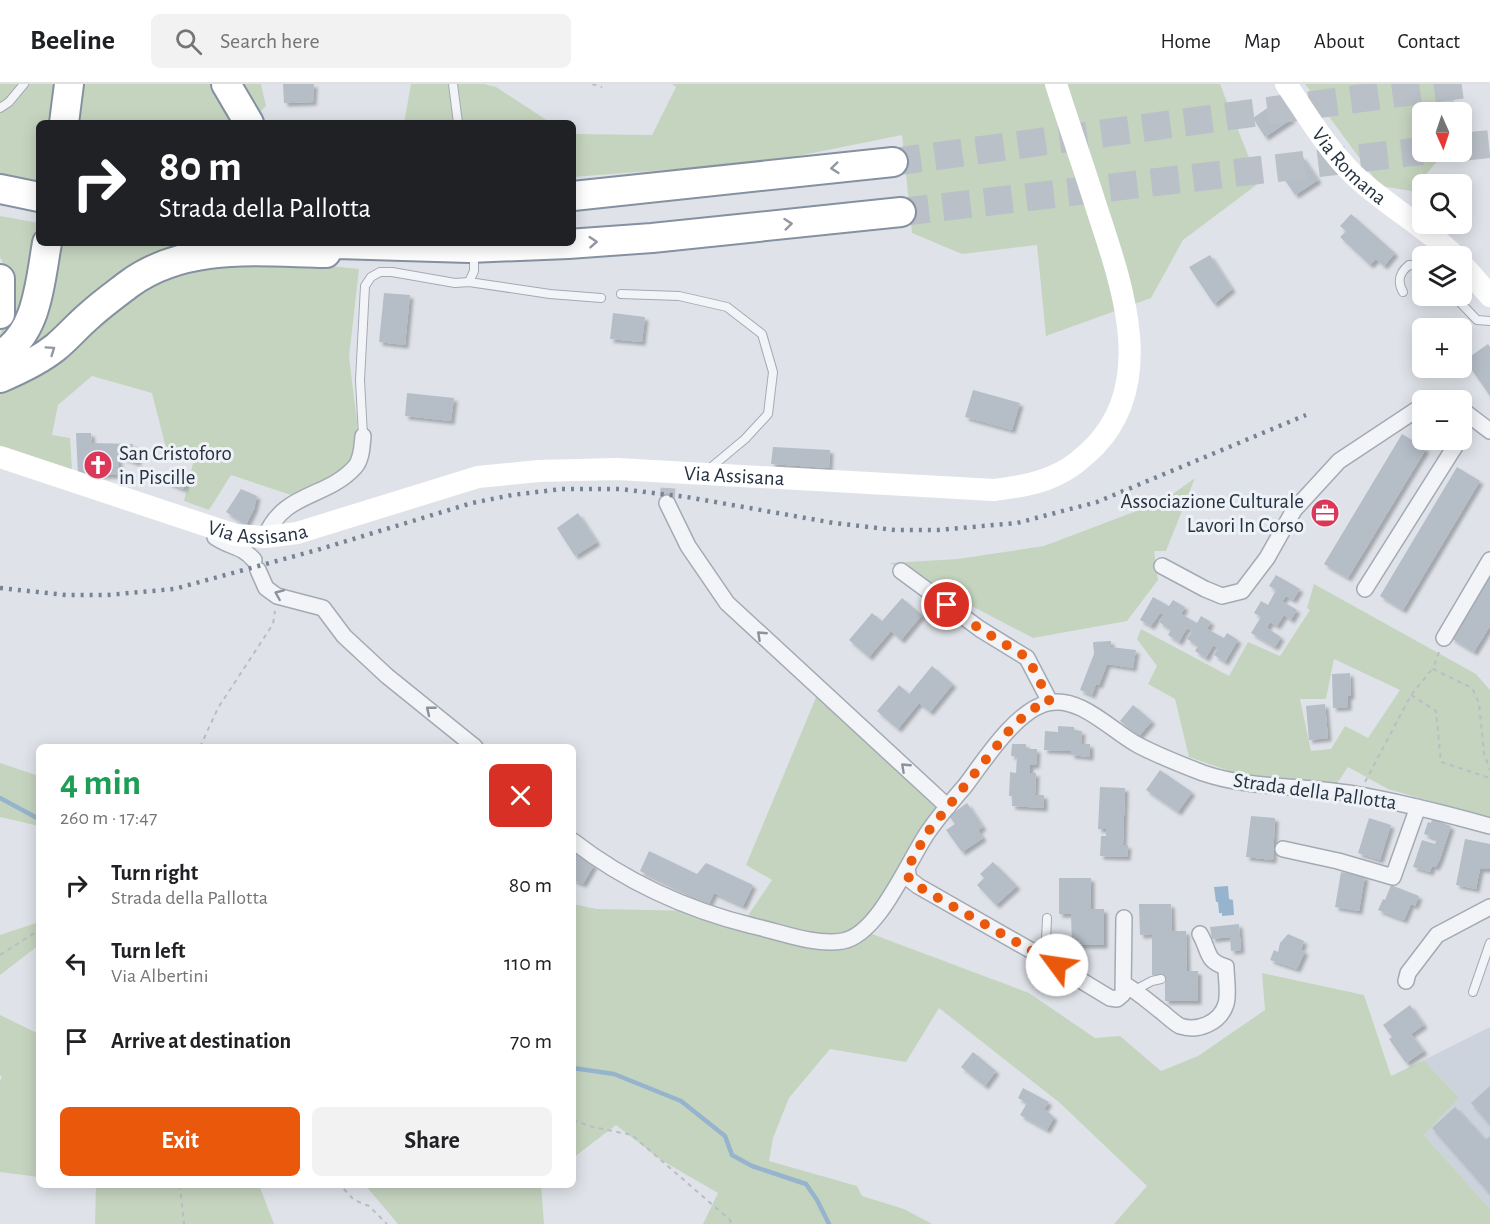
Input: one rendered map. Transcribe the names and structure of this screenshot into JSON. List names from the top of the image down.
{
  "streets": {
    "main road": ["Via Romana", "Via Assisana"],
    "street": ["Strada della Pallotta"]
  },
  "places": {
    "church": ["San Cristoforo in Piscille"],
    "office": ["Associazione Culturale Lavori In Corso"]
  },
  "north": "bottom",
  "page": {
    "header": "Beeline",
    "search": "Search here",
    "nav": [
      "Home",
      "Map",
      "About",
      "Contact"
    ],
    "map_buttons": ["+", "−"],
    "turn": ["80 m", "Strada della Pallotta"],
    "heading": ["4 min", "260 m · 17:47"],
    "list": [
      {
        "name": "Turn right",
        "note": "Strada della Pallotta",
        "value": "80 m"
      },
      {
        "name": "Turn left",
        "note": "Via Albertini",
        "value": "110 m"
      },
      {
        "name": "Arrive at destination",
        "value": "70 m"
      }
    ],
    "buttons": ["Exit", "Share"]
  }
}
